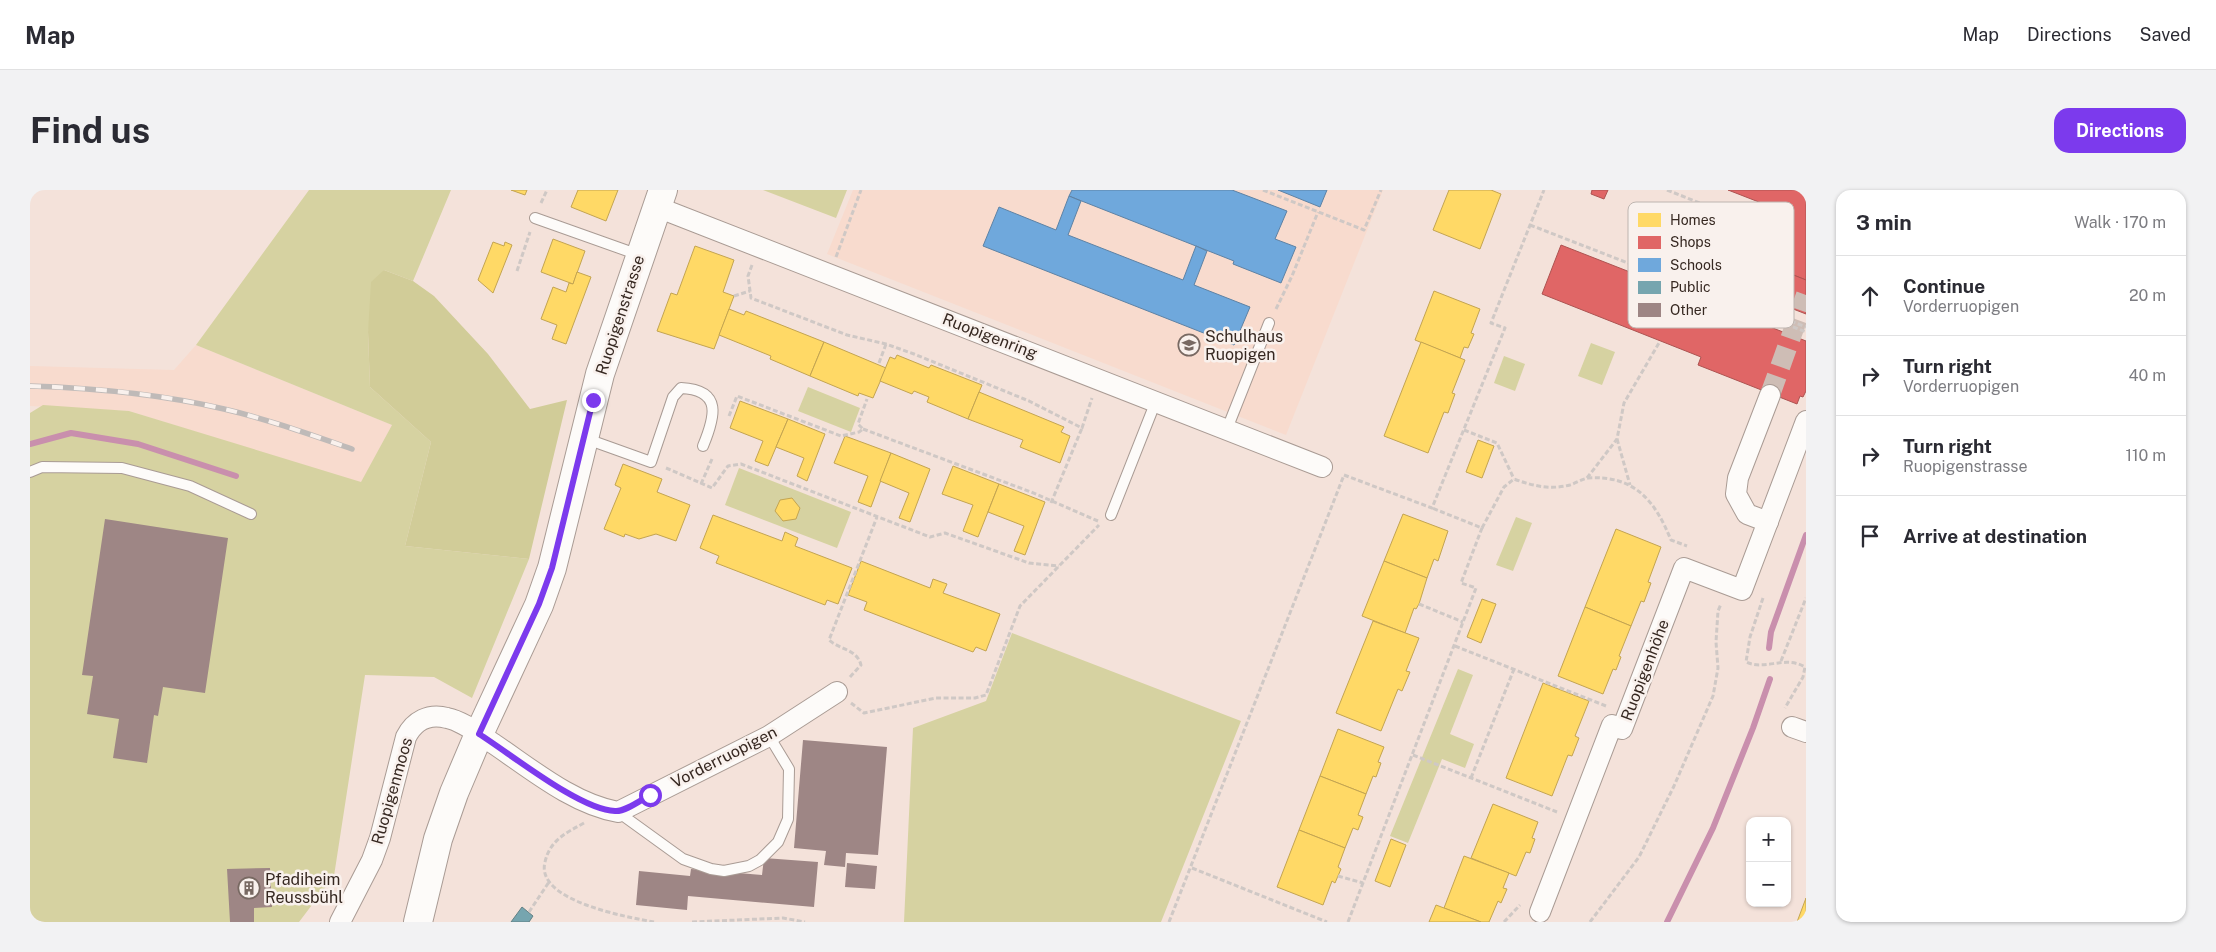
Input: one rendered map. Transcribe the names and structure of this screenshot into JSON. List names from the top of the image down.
{
  "streets": {
    "street": [
      "Ruopigenstrasse",
      "Ruopigenring",
      "Ruopigenhöhe",
      "Vorderruopigen",
      "Ruopigenmoos"
    ]
  },
  "crossings": [
    ["Ruopigenstrasse", "Ruopigenring"],
    ["Ruopigenstrasse", "Ruopigenmoos"]
  ],
  "places": {
    "school or university": ["Schulhaus Ruopigen"],
    "building": ["Pfadiheim Reussbühl"]
  },
  "legend": [
    "Homes",
    "Shops",
    "Schools",
    "Public",
    "Other"
  ],
  "page": {
    "header": "Map",
    "nav": ["Map", "Directions", "Saved"],
    "buttons": "Directions",
    "title": "Find us",
    "heading": ["3 min", "Walk · 170 m"],
    "list": [
      ["Continue", "Vorderruopigen", "20 m"],
      ["Turn right", "Vorderruopigen", "40 m"],
      ["Turn right", "Ruopigenstrasse", "110 m"],
      "Arrive at destination"
    ],
    "map_buttons": ["+", "−"]
  }
}
